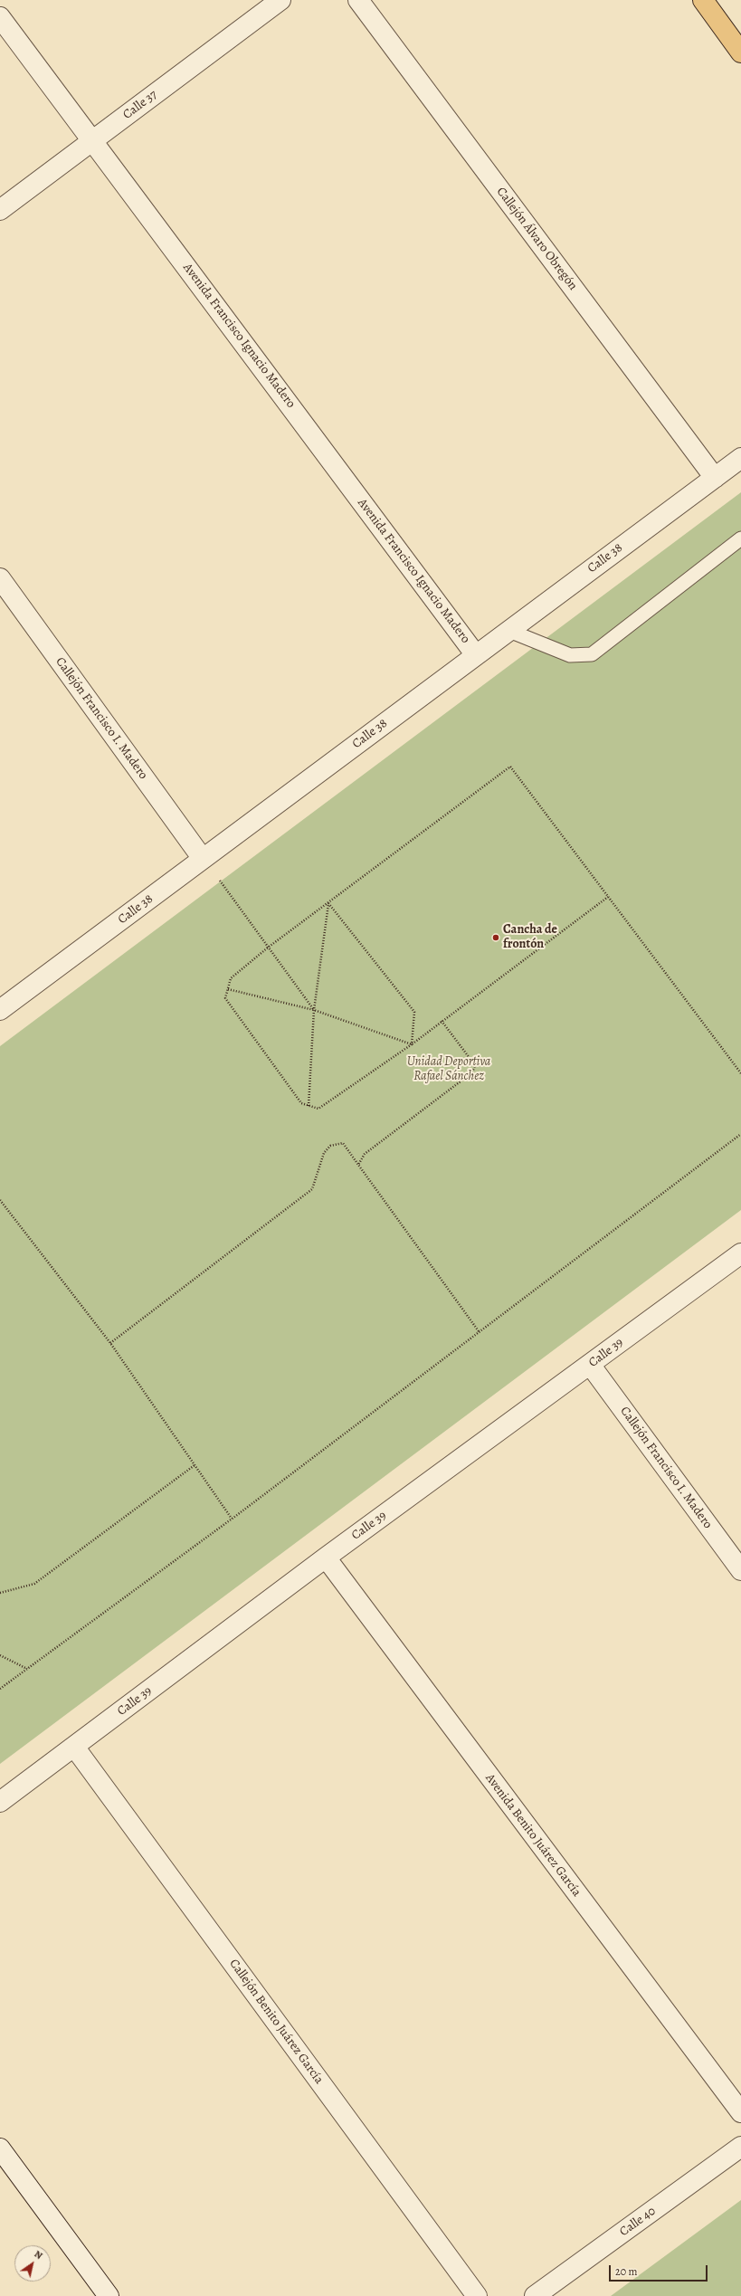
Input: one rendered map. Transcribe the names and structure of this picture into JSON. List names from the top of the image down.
{
  "streets": {
    "street": [
      "Calle 37",
      "Callejón Álvaro Obregón",
      "Avenida Francisco Ignacio Madero",
      "Calle 38",
      "Callejón Francisco I. Madero",
      "Calle 39",
      "Avenida Benito Juárez García",
      "Callejón Benito Juárez García",
      "Calle 40"
    ]
  },
  "crossings": [
    ["Calle 37", "Avenida Francisco Ignacio Madero"],
    ["Callejón Álvaro Obregón", "Calle 38"],
    ["Avenida Francisco Ignacio Madero", "Calle 38"],
    ["Calle 38", "Callejón Francisco I. Madero"],
    ["Callejón Francisco I. Madero", "Calle 39"],
    ["Calle 39", "Avenida Benito Juárez García"],
    ["Calle 39", "Callejón Benito Juárez García"]
  ],
  "parks": ["Unidad Deportiva Rafael Sánchez"],
  "places": ["Cancha de frontón"],
  "scale_bar": "20 m",
  "north": "top right"
}
